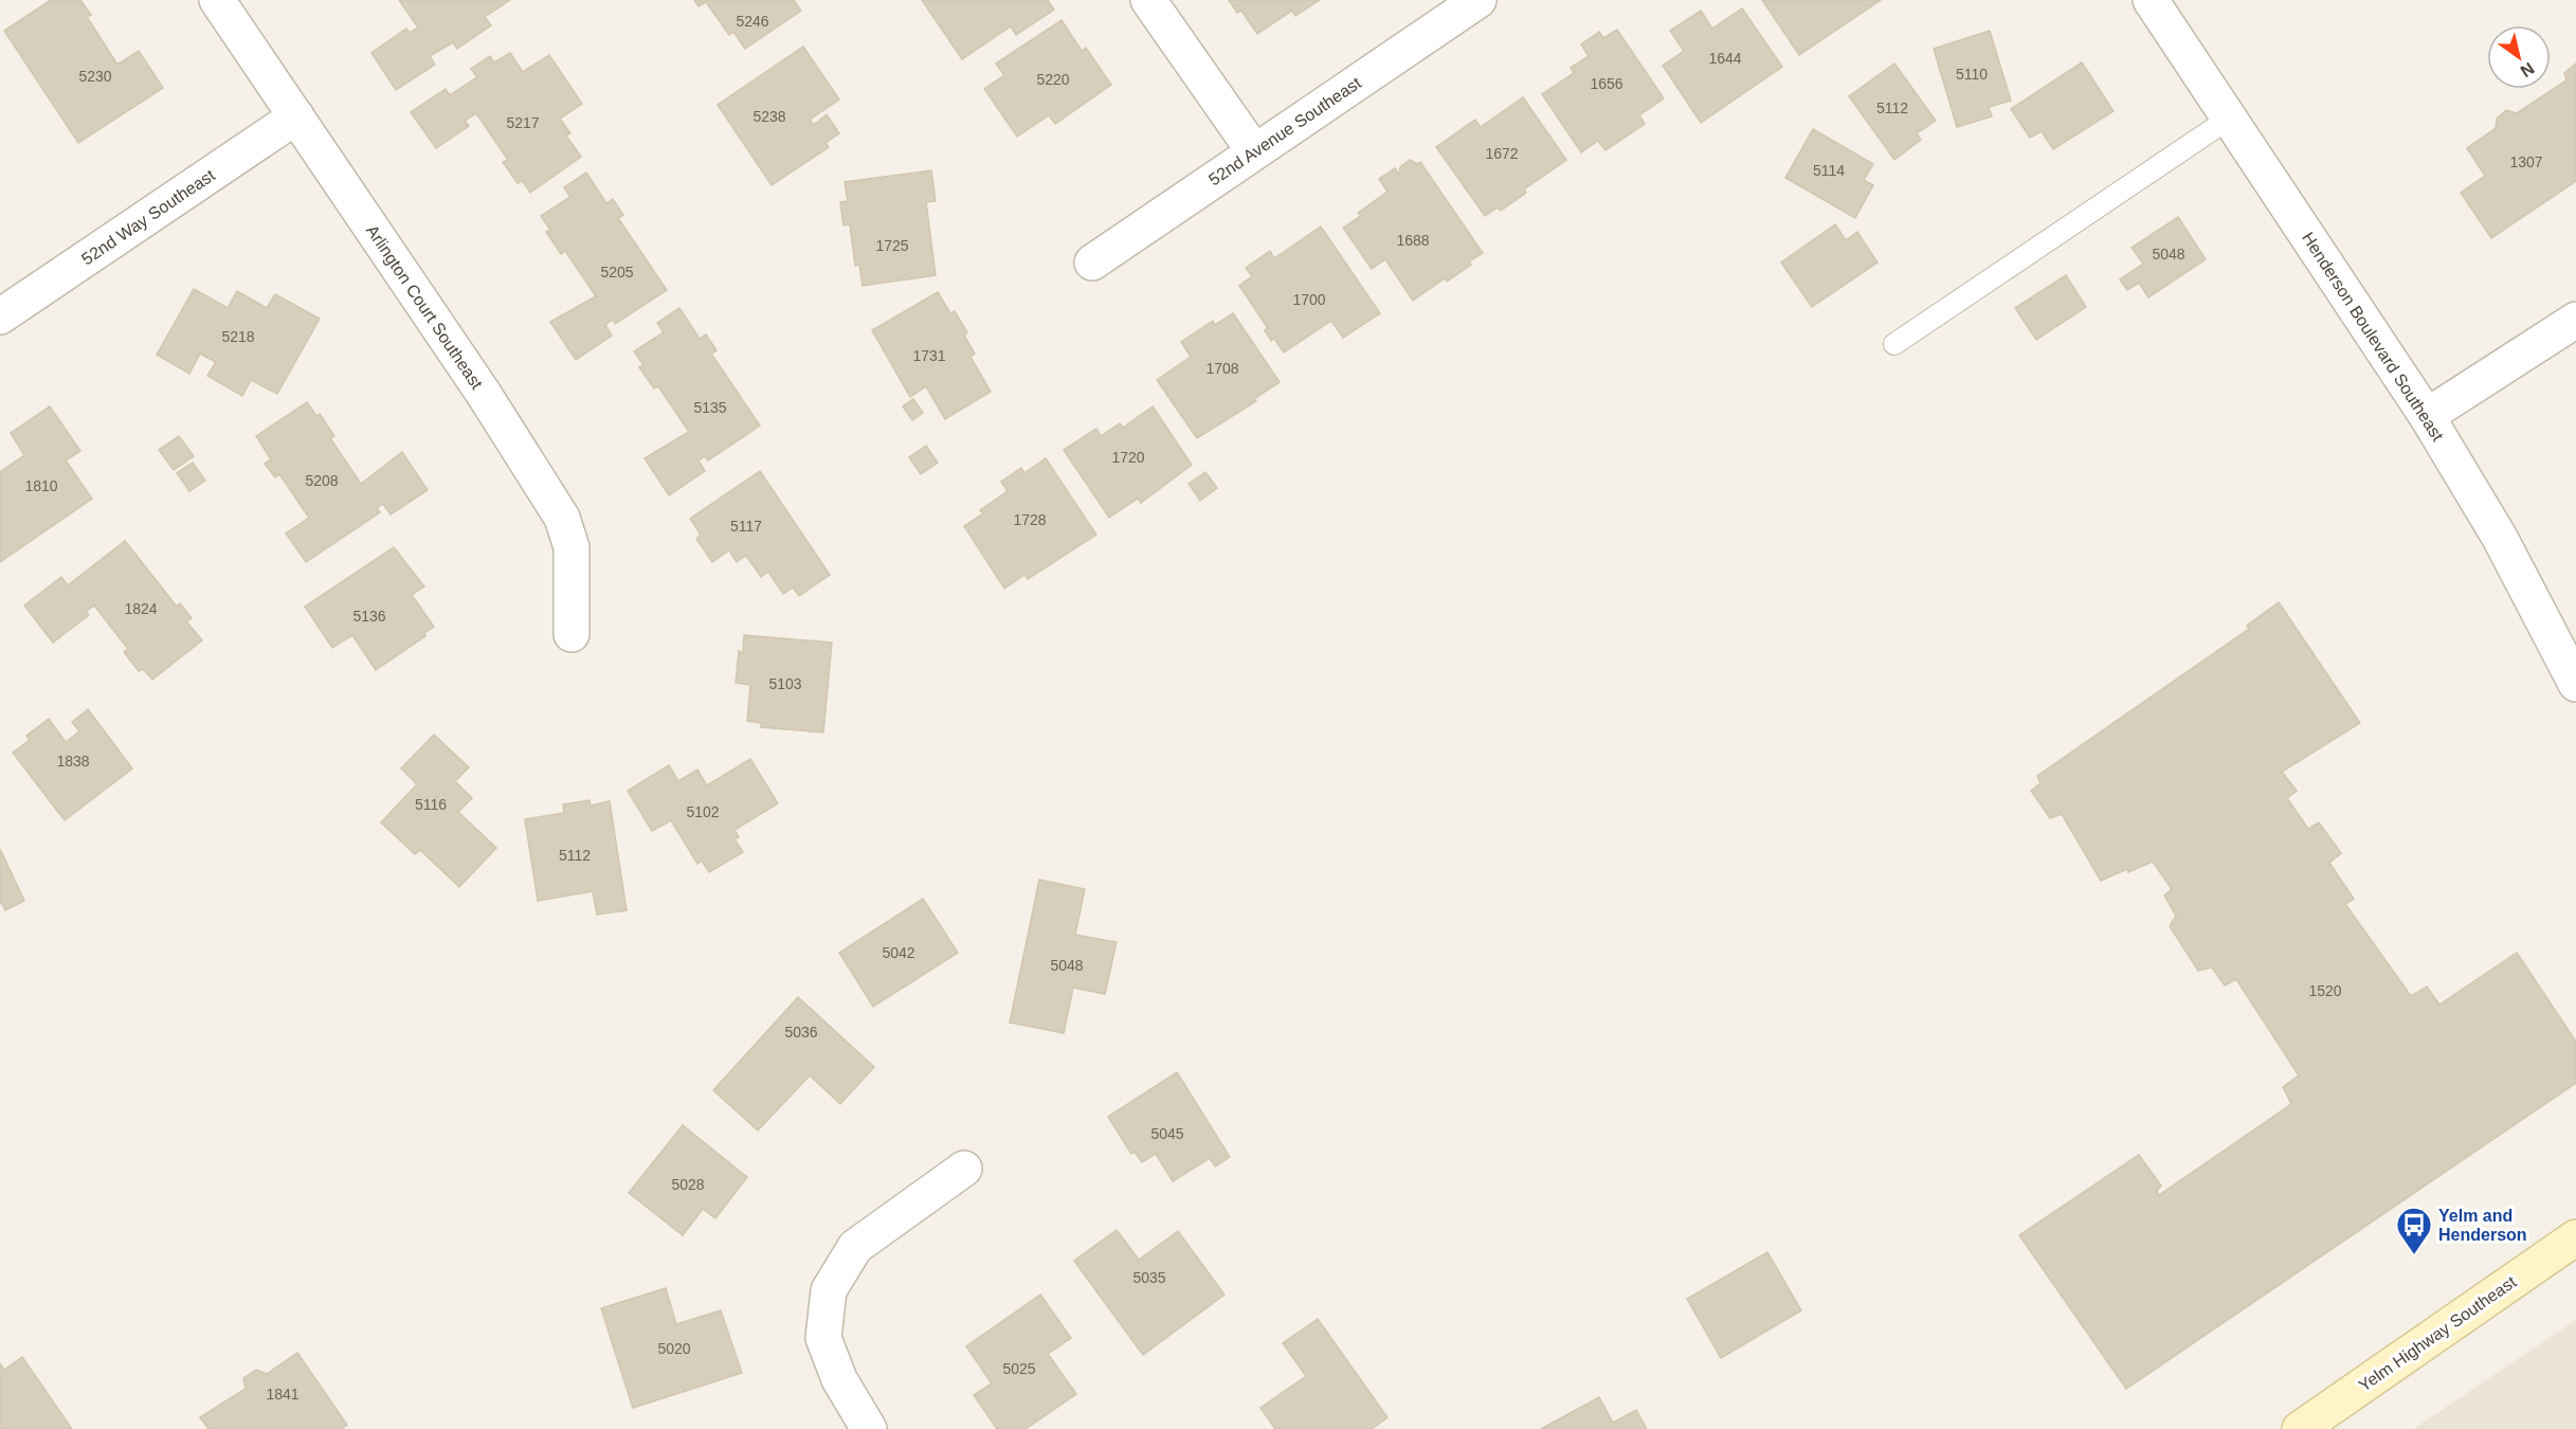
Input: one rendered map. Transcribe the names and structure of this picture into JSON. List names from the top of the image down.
{
  "streets": {
    "main road": ["Yelm Highway Southeast"],
    "street": [
      "52nd Avenue Southeast",
      "52nd Way Southeast",
      "Arlington Court Southeast",
      "Henderson Boulevard Southeast"
    ]
  },
  "crossings": [
    ["52nd Way Southeast", "Arlington Court Southeast"]
  ],
  "places": {
    "bus stop": ["Yelm and Henderson"]
  },
  "house_numbers": [
    "5246",
    "1644",
    "5110",
    "5230",
    "5220",
    "1656",
    "5112",
    "5238",
    "5217",
    "1672",
    "1307",
    "5114",
    "1688",
    "1725",
    "5048",
    "5205",
    "1700",
    "5218",
    "1731",
    "1708",
    "5135",
    "1720",
    "5208",
    "1810",
    "1728",
    "5117",
    "1824",
    "5136",
    "5103",
    "1838",
    "5116",
    "5102",
    "5112",
    "5042",
    "5048",
    "1520",
    "5036",
    "5045",
    "5028",
    "5035",
    "5020",
    "5025",
    "1841"
  ],
  "north": "bottom right"
}
